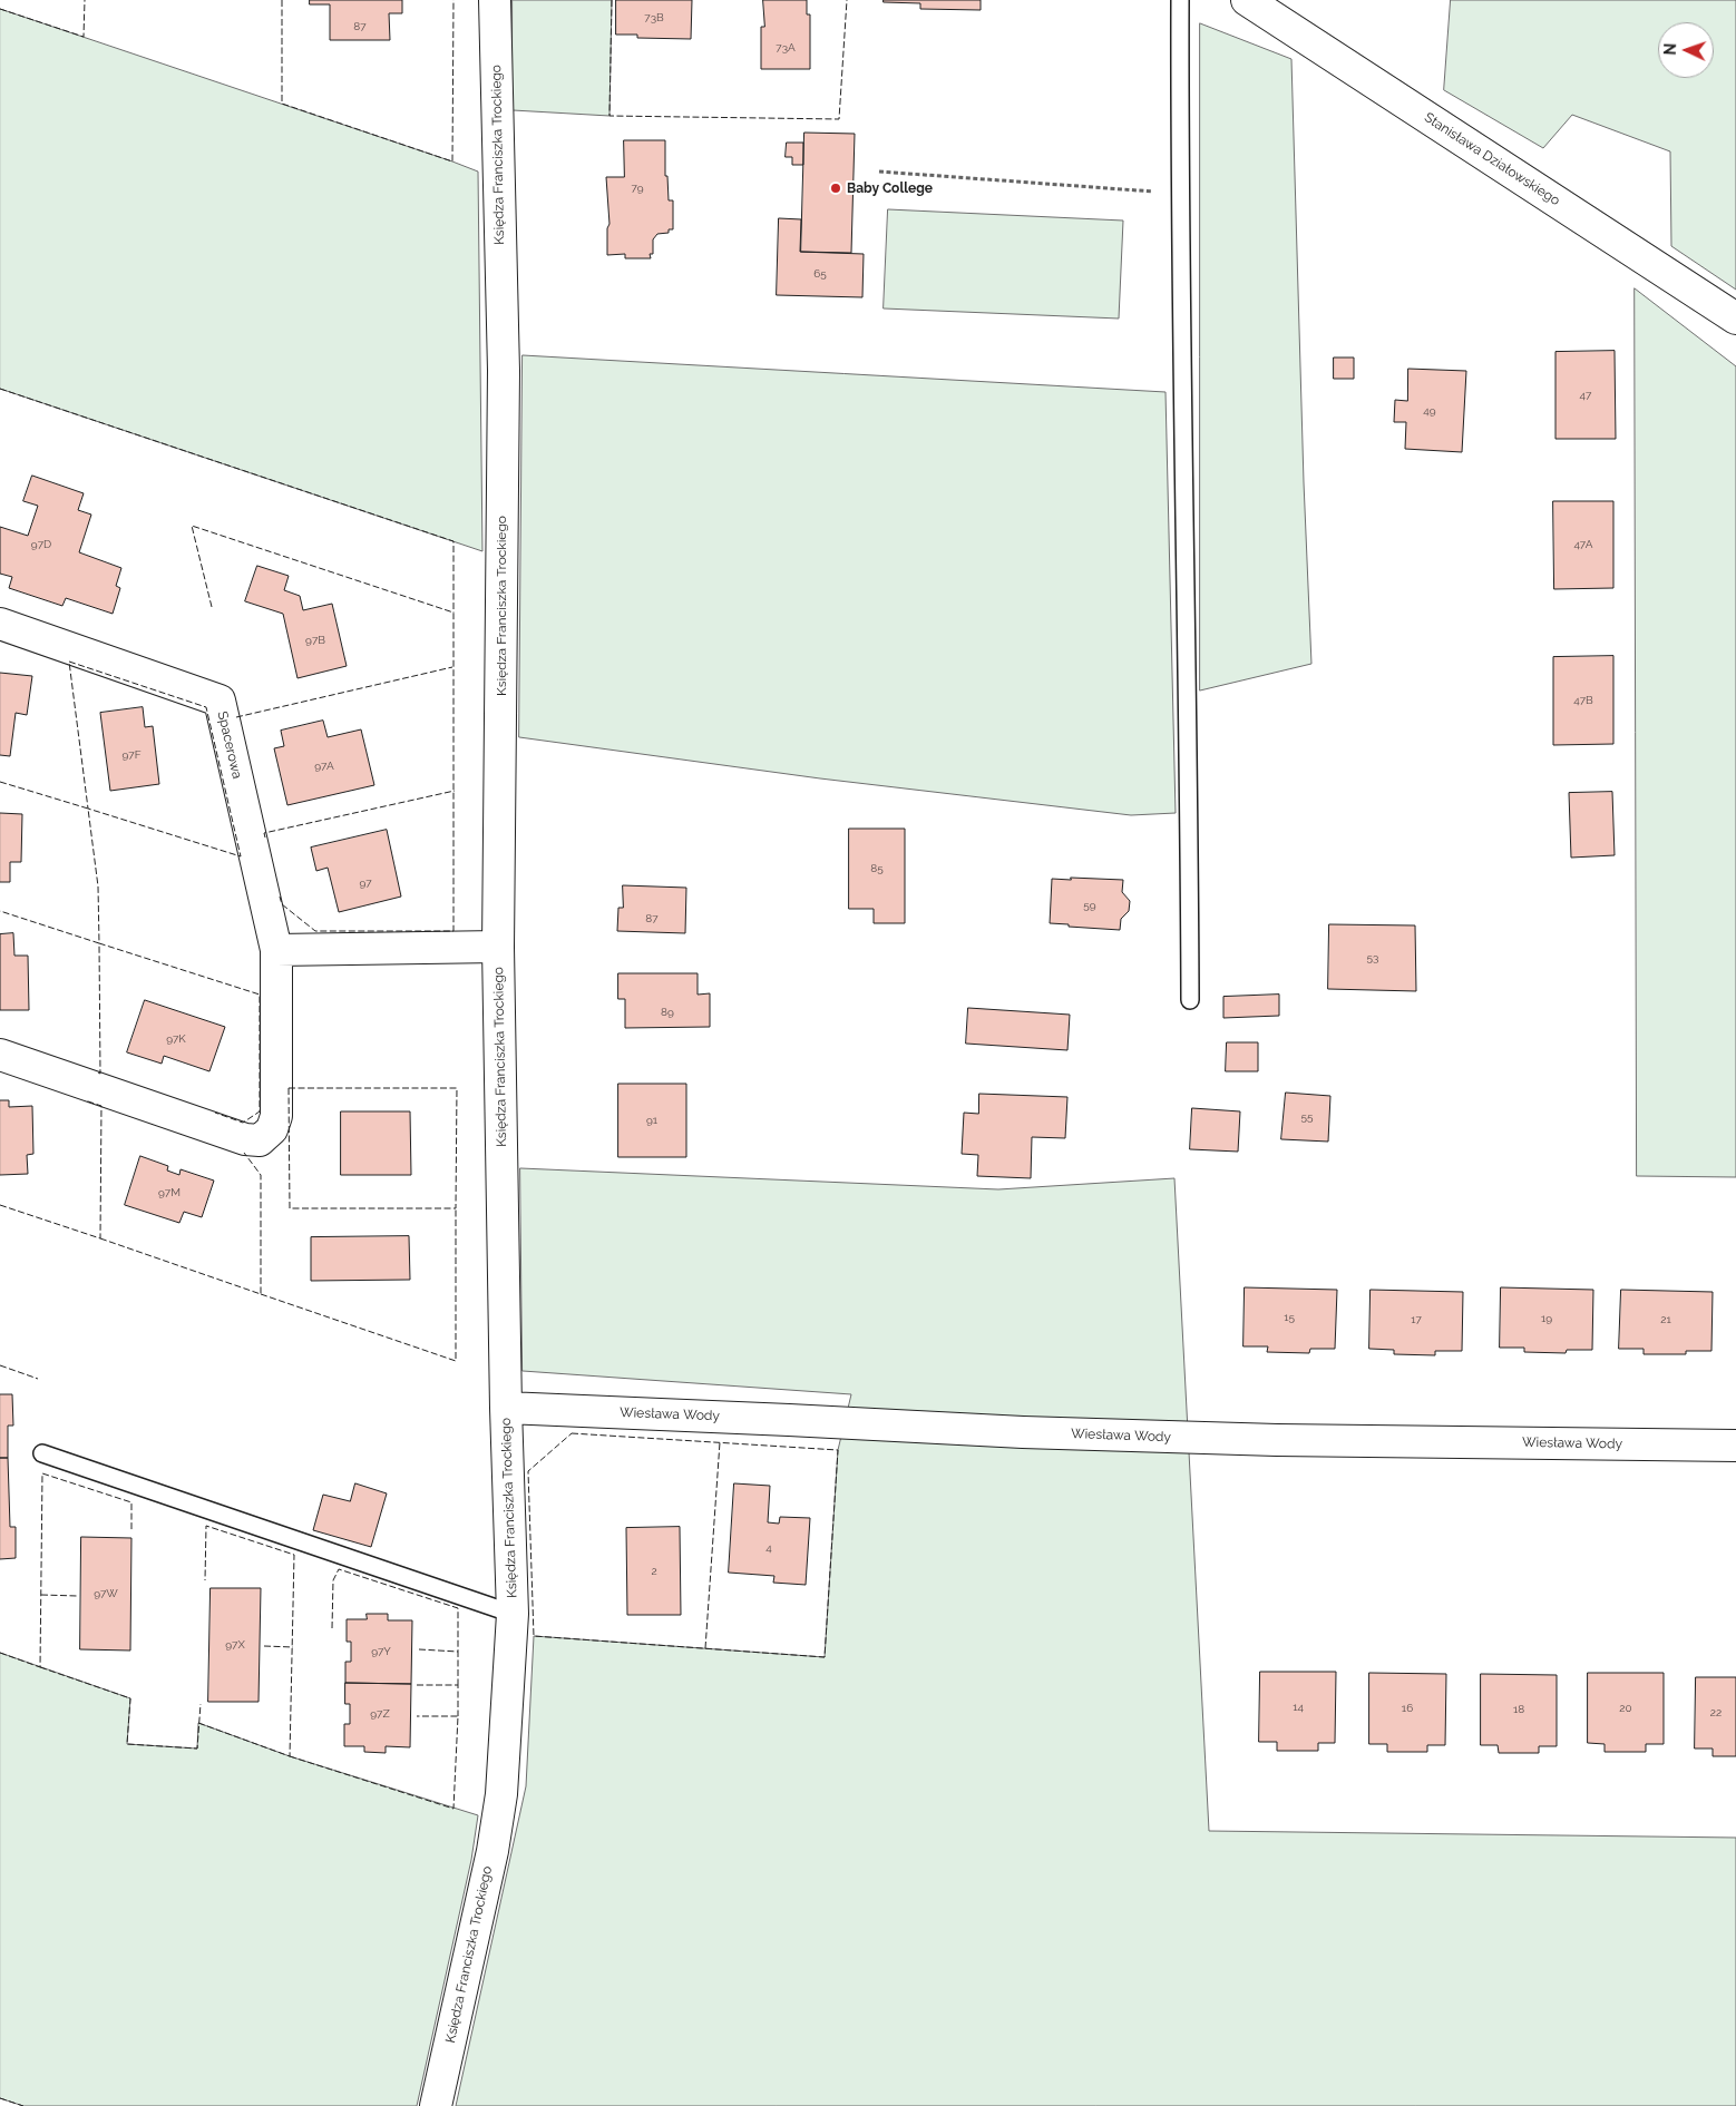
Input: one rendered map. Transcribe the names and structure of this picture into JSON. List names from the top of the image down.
{
  "streets": {
    "street": [
      "Księdza Franciszka Trockiego",
      "Stanisława Działowskiego",
      "Spacerowa",
      "Wiesława Wody"
    ]
  },
  "crossings": [
    ["Księdza Franciszka Trockiego", "Wiesława Wody"]
  ],
  "places": ["Baby College"],
  "house_numbers": [
    "73B",
    "87",
    "73A",
    "79",
    "65",
    "47",
    "49",
    "97D",
    "47A",
    "97B",
    "47B",
    "97F",
    "97A",
    "85",
    "97",
    "59",
    "87",
    "53",
    "89",
    "97K",
    "55",
    "91",
    "97M",
    "15",
    "19",
    "17",
    "21",
    "4",
    "2",
    "97W",
    "97X",
    "97Y",
    "14",
    "16",
    "20",
    "18",
    "22",
    "97Z"
  ],
  "north": "left"
}
